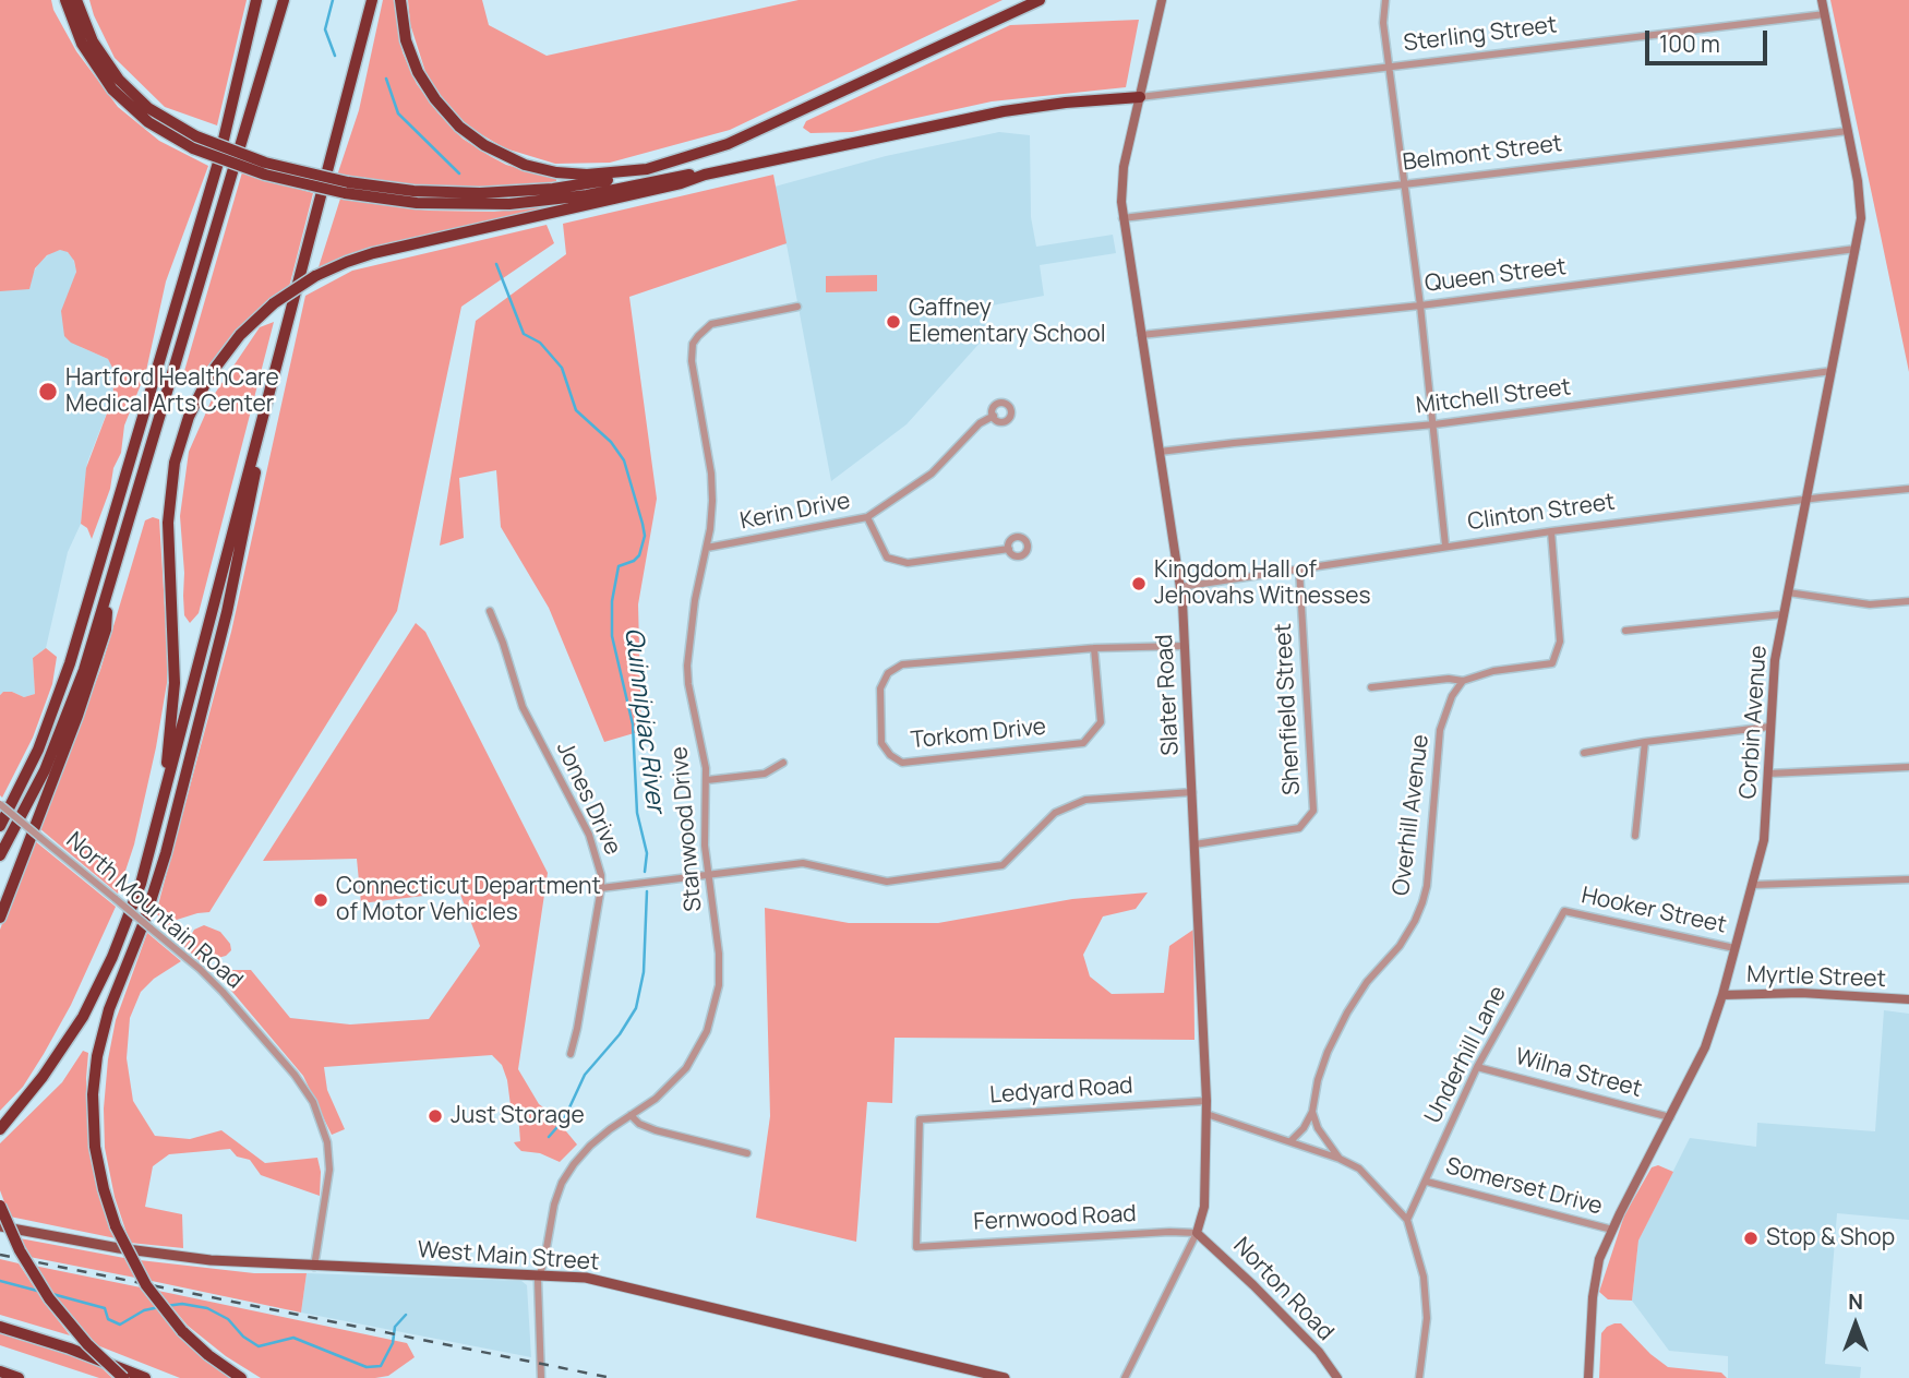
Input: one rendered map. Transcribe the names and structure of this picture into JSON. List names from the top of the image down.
{
  "streets": {
    "main road": [
      "Slater Road",
      "Corbin Avenue",
      "Myrtle Street",
      "West Main Street",
      "Norton Road"
    ],
    "street": [
      "Sterling Street",
      "Belmont Street",
      "Queen Street",
      "Mitchell Street",
      "Kerin Drive",
      "Clinton Street",
      "Shenfield Street",
      "Torkom Drive",
      "Jones Drive",
      "Overhill Avenue",
      "Stanwood Drive",
      "North Mountain Road",
      "Hooker Street",
      "Underhill Lane",
      "Wilna Street",
      "Ledyard Road",
      "Somerset Drive",
      "Fernwood Road"
    ]
  },
  "crossings": [
    ["Sterling Street", "Slater Road"],
    ["Sterling Street", "Corbin Avenue"],
    ["Belmont Street", "Slater Road"],
    ["Belmont Street", "Corbin Avenue"],
    ["Queen Street", "Slater Road"],
    ["Queen Street", "Corbin Avenue"],
    ["Mitchell Street", "Slater Road"],
    ["Mitchell Street", "Corbin Avenue"],
    ["Kerin Drive", "Stanwood Drive"],
    ["Clinton Street", "Slater Road"],
    ["Clinton Street", "Shenfield Street"],
    ["Clinton Street", "Corbin Avenue"],
    ["Slater Road", "Shenfield Street"],
    ["Slater Road", "Torkom Drive"],
    ["Slater Road", "Ledyard Road"],
    ["Slater Road", "Fernwood Road"],
    ["Slater Road", "Norton Road"],
    ["Corbin Avenue", "Hooker Street"],
    ["Corbin Avenue", "Myrtle Street"],
    ["Corbin Avenue", "Wilna Street"],
    ["Corbin Avenue", "Somerset Drive"],
    ["Stanwood Drive", "West Main Street"],
    ["North Mountain Road", "West Main Street"],
    ["Hooker Street", "Underhill Lane"],
    ["Underhill Lane", "Wilna Street"],
    ["Underhill Lane", "Somerset Drive"],
    ["Ledyard Road", "Fernwood Road"],
    ["Fernwood Road", "Norton Road"]
  ],
  "water": ["Quinnipiac River"],
  "places": [
    "Gaffney Elementary School",
    "Hartford HealthCare Medical Arts Center",
    "Kingdom Hall of Jehovahs Witnesses",
    "Connecticut Department of Motor Vehicles",
    "Just Storage",
    "Stop & Shop"
  ],
  "scale_bar": "100 m",
  "north": "top"
}
